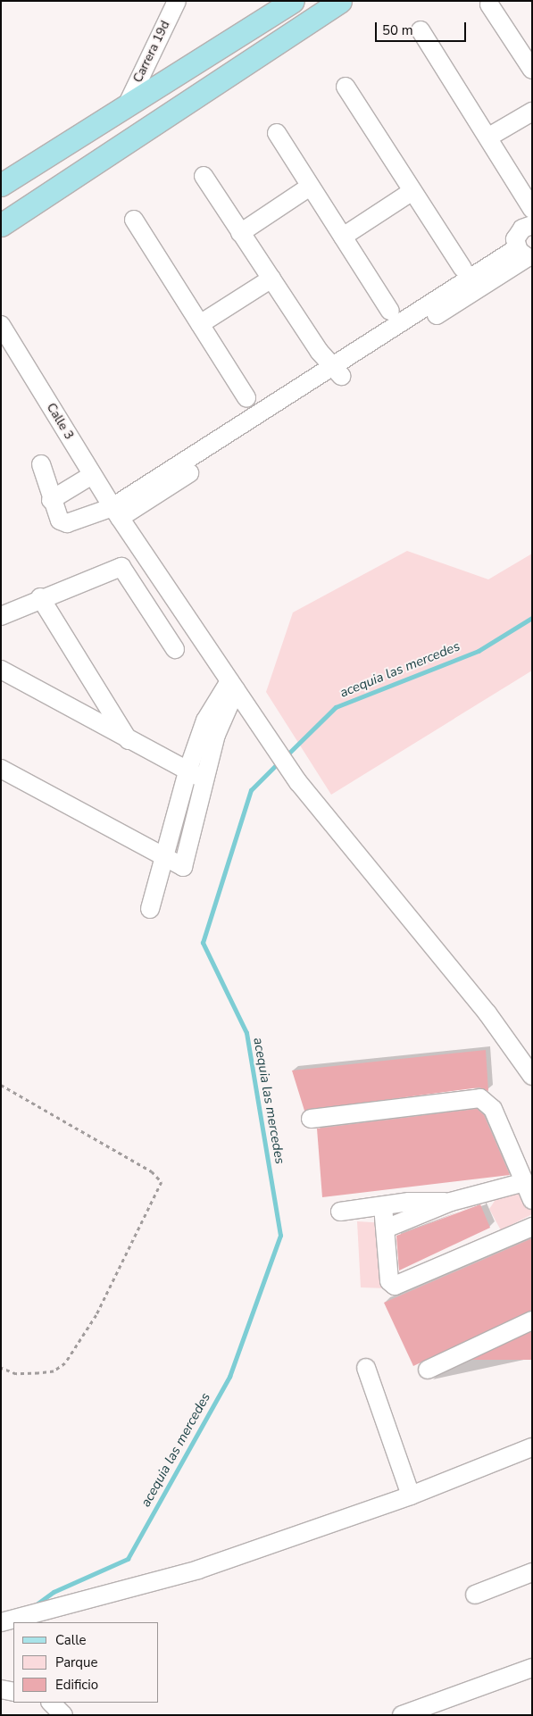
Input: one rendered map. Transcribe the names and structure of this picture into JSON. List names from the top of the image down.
{
  "streets": {
    "street": ["Carrera 19d", "Calle 3"]
  },
  "water": ["acequia las mercedes"],
  "legend": ["Calle", "Parque", "Edificio"],
  "scale_bar": "50 m"
}
